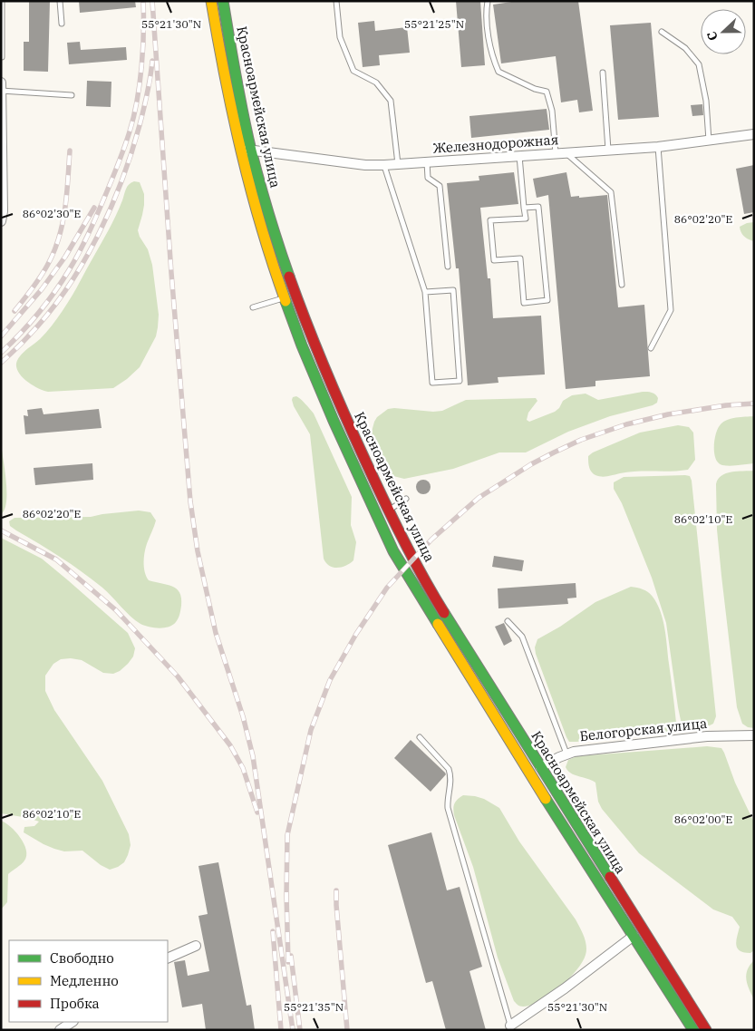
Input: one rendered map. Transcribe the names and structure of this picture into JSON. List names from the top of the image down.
{
  "streets": {
    "main road": ["Красноармейская улица"],
    "street": ["Железнодорожная", "Белогорская улица"]
  },
  "crossings": [
    ["Красноармейская улица", "Железнодорожная"],
    ["Красноармейская улица", "Белогорская улица"]
  ],
  "legend": ["Свободно", "Медленно", "Пробка"],
  "north": "left",
  "coordinates": [
    "55°21'30\"N",
    "55°21'25\"N",
    "86°02'30\"E",
    "86°02'20\"E",
    "86°02'10\"E",
    "86°02'00\"E",
    "55°21'35\"N"
  ]
}
